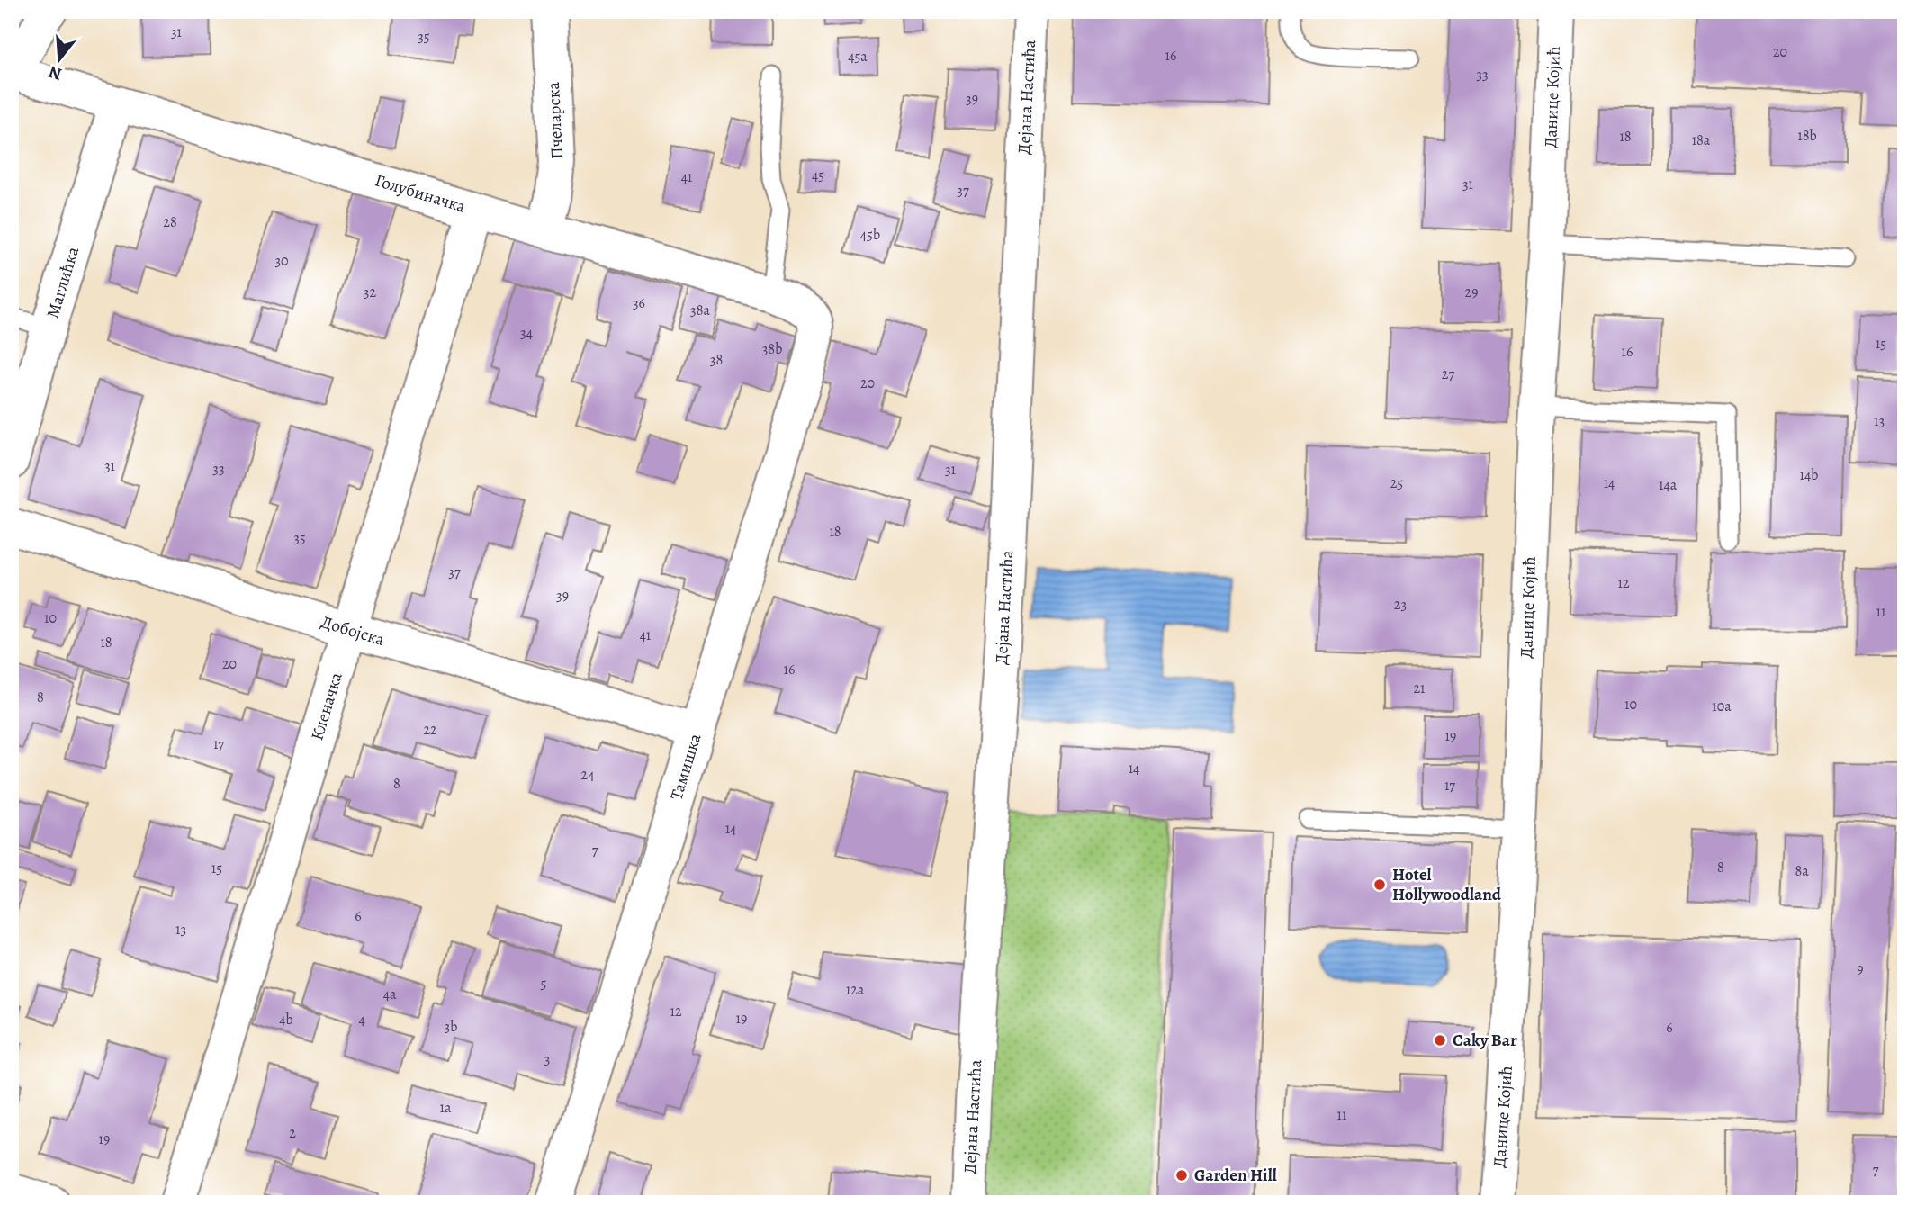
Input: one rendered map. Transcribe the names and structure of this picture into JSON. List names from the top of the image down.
{
  "streets": {
    "street": [
      "Дејана Настића",
      "Данице Којић",
      "Пчеларска",
      "Голубиначка",
      "Маглићка",
      "Добојска",
      "Кленачка",
      "Тамишка"
    ]
  },
  "crossings": [
    ["Пчеларска", "Голубиначка"],
    ["Голубиначка", "Маглићка"],
    ["Голубиначка", "Кленачка"],
    ["Голубиначка", "Тамишка"],
    ["Добојска", "Кленачка"],
    ["Добојска", "Тамишка"]
  ],
  "places": ["Hotel Hollywoodland", "Caky Bar", "Garden Hill"],
  "house_numbers": [
    "31",
    "35",
    "20",
    "16",
    "45a",
    "33",
    "39",
    "18b",
    "18",
    "18a",
    "45",
    "41",
    "31",
    "37",
    "28",
    "45b",
    "30",
    "32",
    "29",
    "36",
    "38a",
    "34",
    "15",
    "38b",
    "16",
    "38",
    "27",
    "20",
    "13",
    "31",
    "33",
    "31",
    "14b",
    "25",
    "14",
    "14a",
    "18",
    "35",
    "37",
    "12",
    "39",
    "23",
    "11",
    "10",
    "41",
    "18",
    "20",
    "16",
    "21",
    "8",
    "10",
    "10a",
    "22",
    "19",
    "17",
    "14",
    "24",
    "8",
    "17",
    "14",
    "7",
    "8",
    "15",
    "8a",
    "6",
    "13",
    "9",
    "5",
    "12a",
    "4a",
    "12",
    "19",
    "4b",
    "4",
    "3b",
    "6",
    "3",
    "1a",
    "11",
    "2",
    "19",
    "7"
  ],
  "north": "bottom"
}
